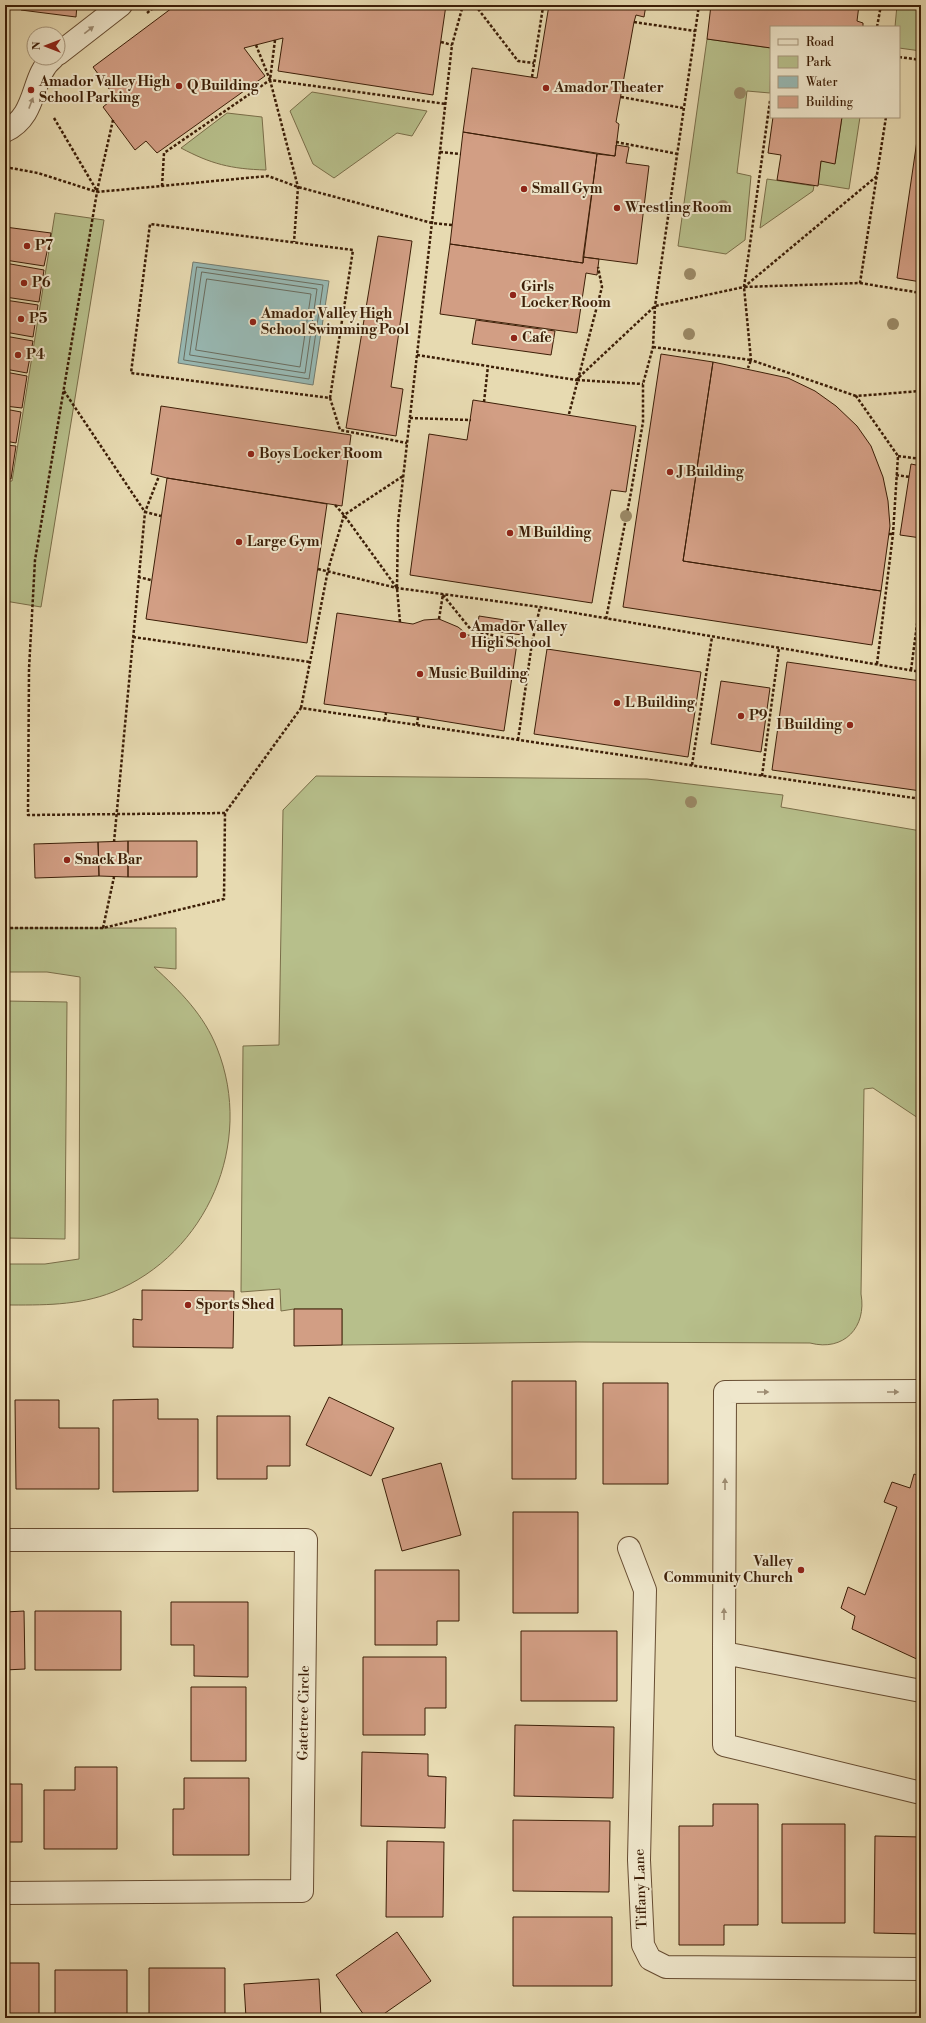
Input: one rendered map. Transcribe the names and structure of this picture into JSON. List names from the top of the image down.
{
  "streets": {
    "street": ["Gatetree Circle", "Tiffany Lane"]
  },
  "places": [
    "Q Building",
    "Amador Theater",
    "Amador Valley High School Parking",
    "Small Gym",
    "Wrestling Room",
    "P7",
    "P6",
    "Girls Locker Room",
    "P5",
    "Amador Valley High School Swimming Pool",
    "Cafe",
    "P4",
    "Boys Locker Room",
    "J Building",
    "M Building",
    "Large Gym",
    "Amador Valley High School",
    "Music Building",
    "L Building",
    "P9",
    "I Building",
    "Snack Bar",
    "Sports Shed",
    "Valley Community Church"
  ],
  "legend": [
    "Road",
    "Park",
    "Water",
    "Building"
  ],
  "north": "left"
}
